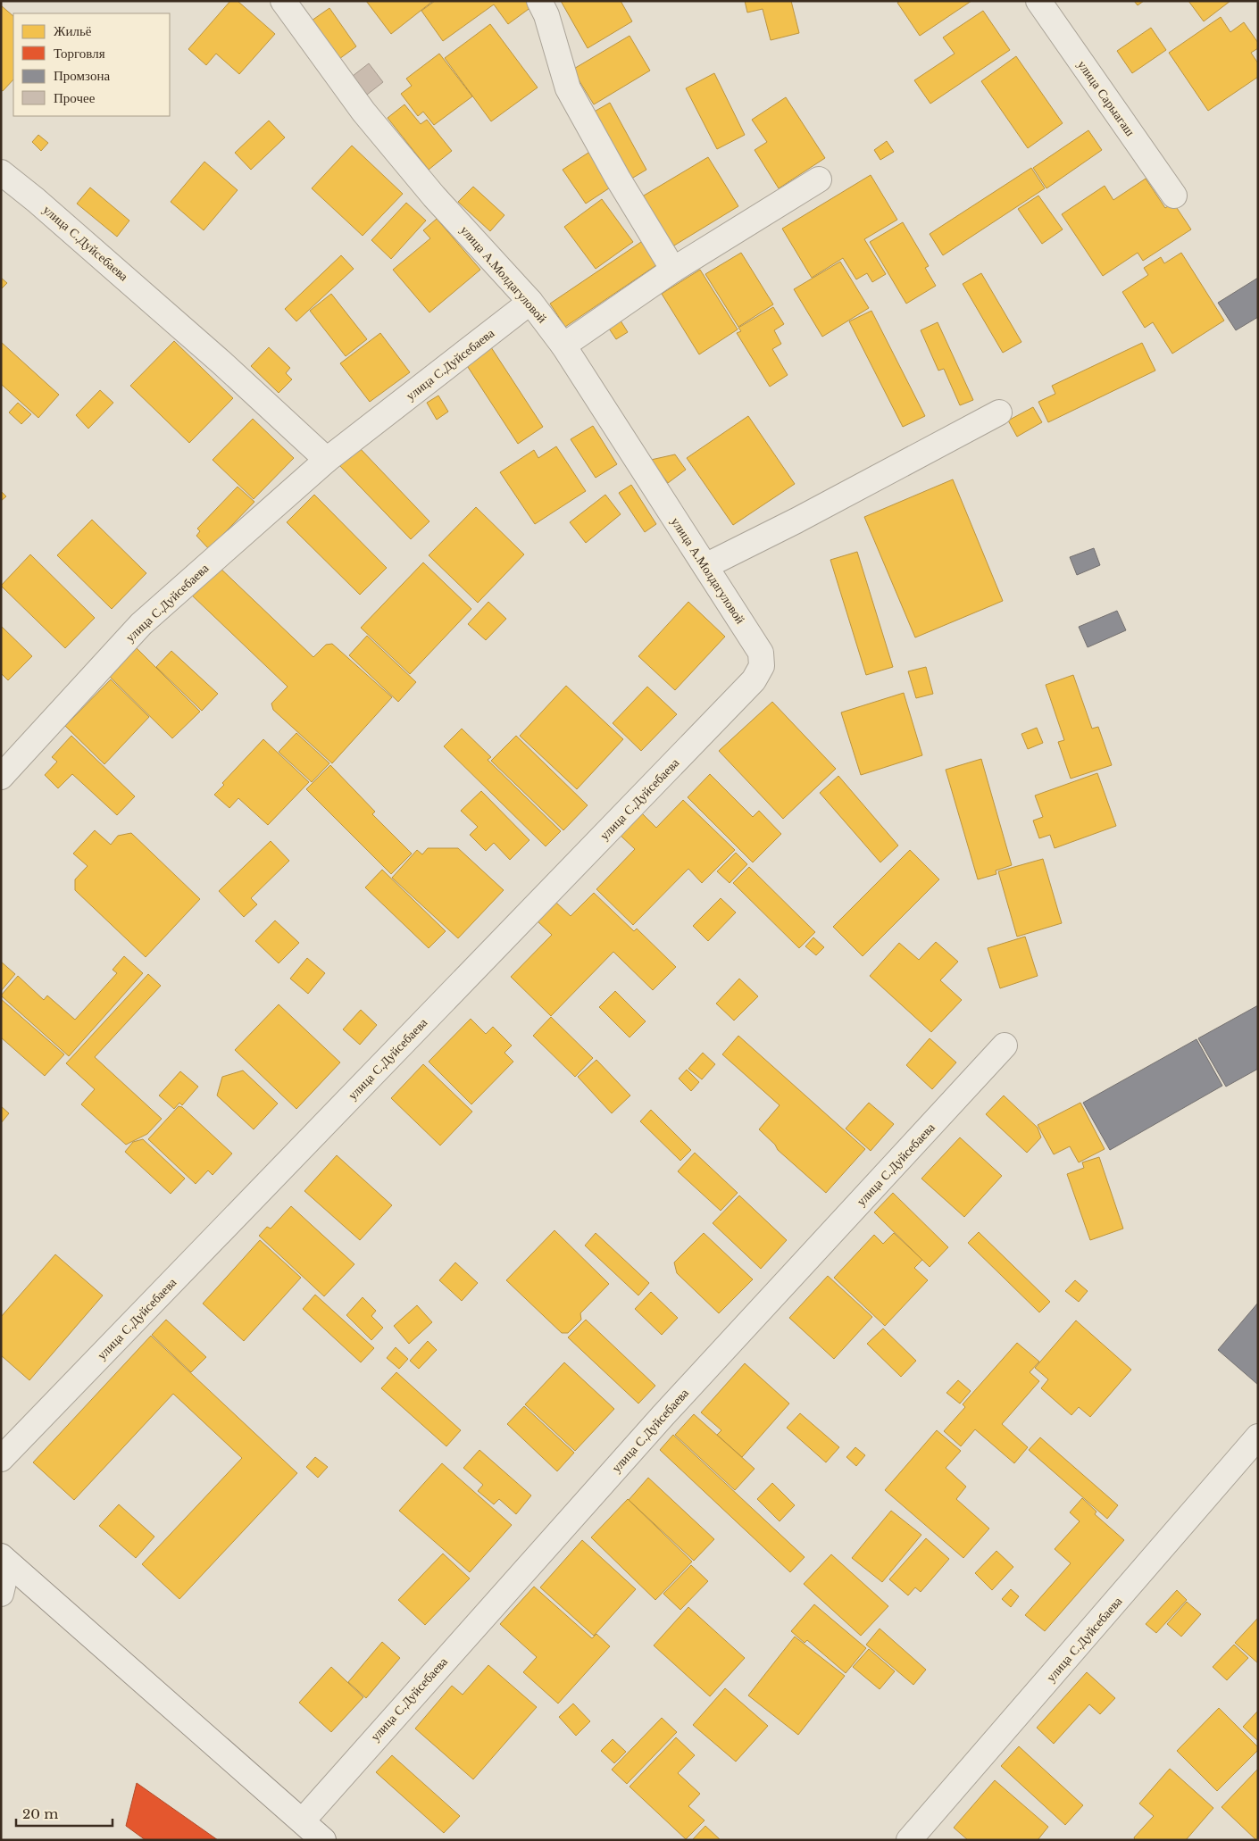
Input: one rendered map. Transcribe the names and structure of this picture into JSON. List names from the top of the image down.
{
  "streets": {
    "street": ["улица Сарыагаш", "улица С.Дуйсебаева", "улица А.Молдагуловой"]
  },
  "crossings": [
    ["улица С.Дуйсебаева", "улица А.Молдагуловой"]
  ],
  "legend": [
    "Жильё",
    "Торговля",
    "Промзона",
    "Прочее"
  ],
  "scale_bar": "20 m"
}
